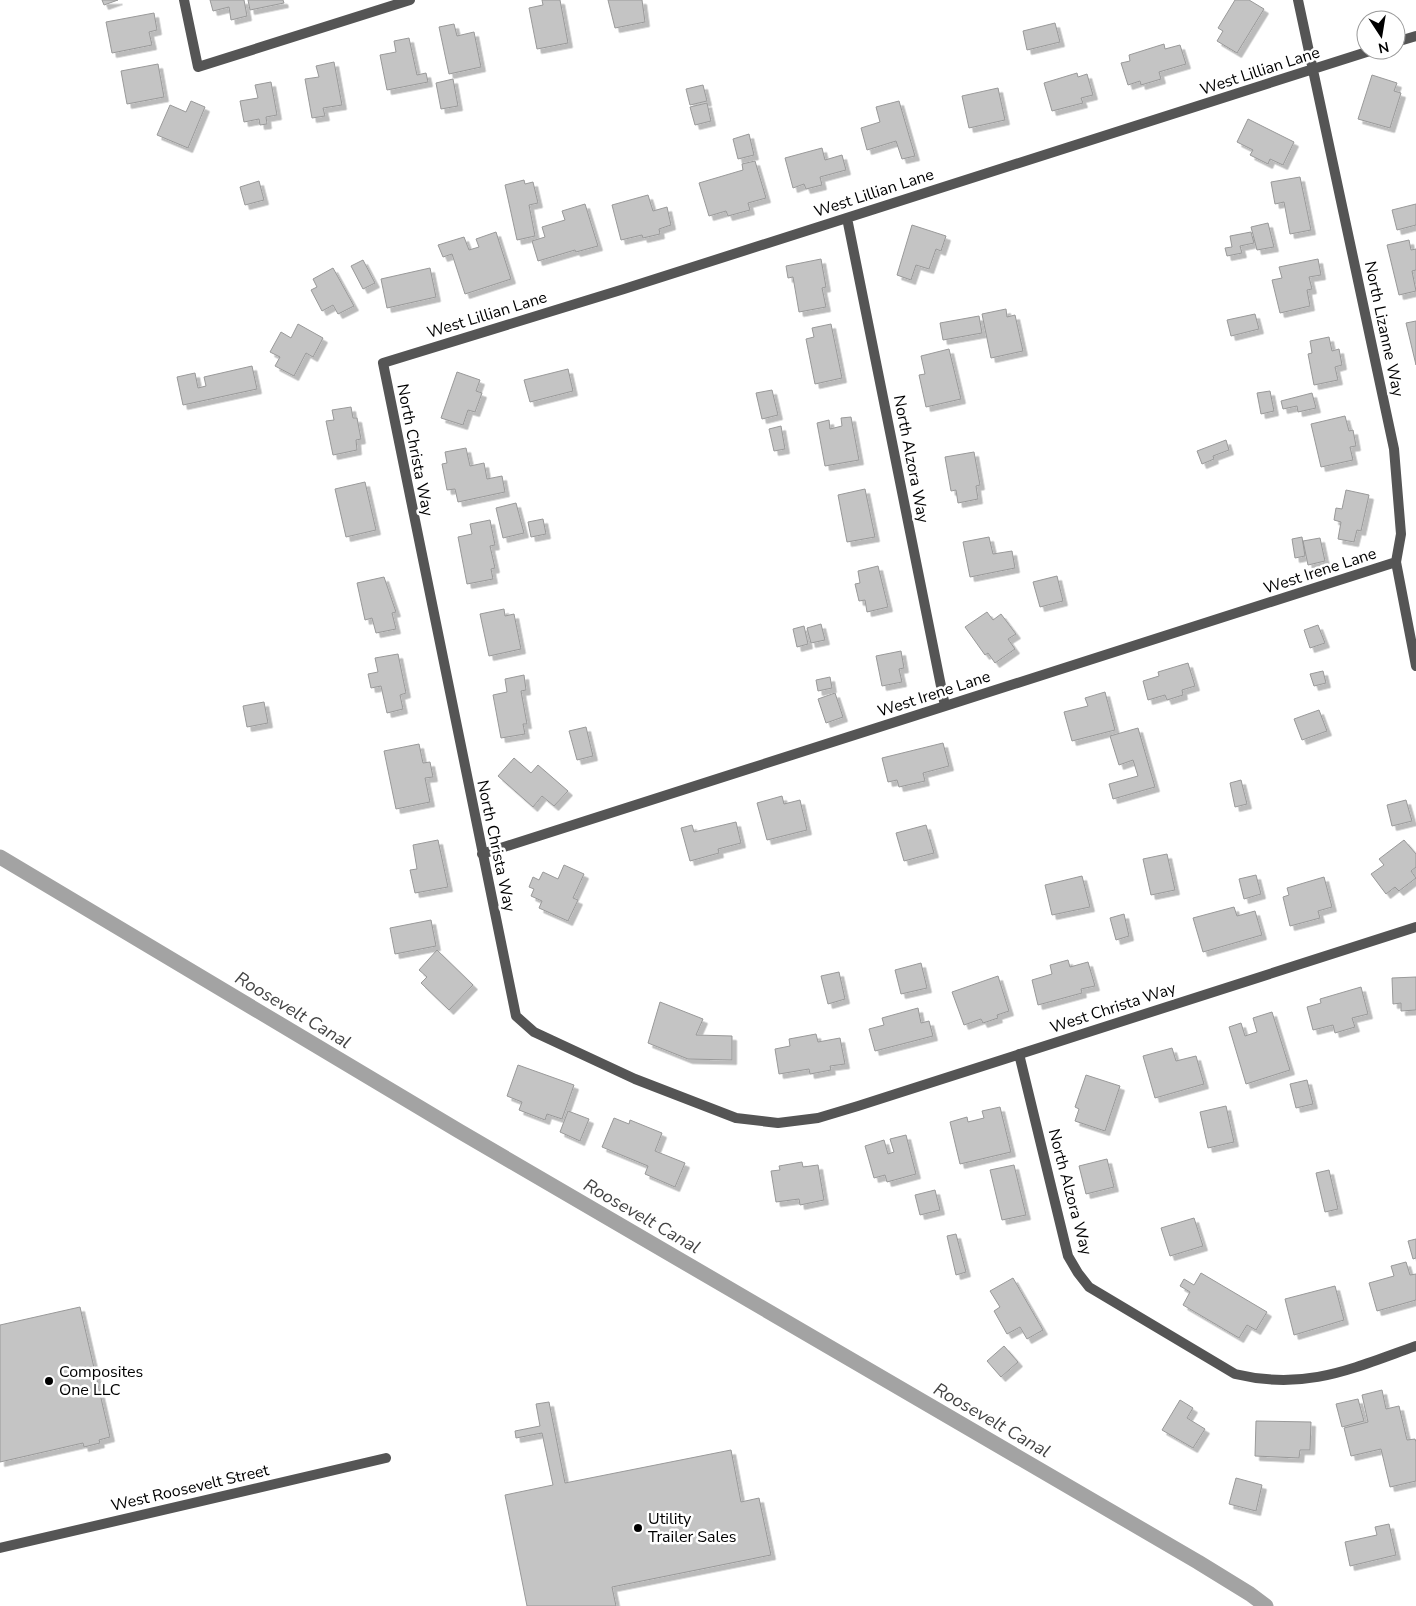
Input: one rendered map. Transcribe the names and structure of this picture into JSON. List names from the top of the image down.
{
  "streets": {
    "street": [
      "West Lillian Lane",
      "North Lizanne Way",
      "North Christa Way",
      "North Alzora Way",
      "West Irene Lane",
      "West Christa Way",
      "West Roosevelt Street"
    ]
  },
  "crossings": [
    ["West Lillian Lane", "North Lizanne Way"],
    ["West Lillian Lane", "North Christa Way"],
    ["West Lillian Lane", "North Alzora Way"],
    ["North Lizanne Way", "West Irene Lane"],
    ["North Christa Way", "West Irene Lane"],
    ["North Christa Way", "West Christa Way"],
    ["North Alzora Way", "West Irene Lane"],
    ["North Alzora Way", "West Christa Way"]
  ],
  "water": ["Roosevelt Canal"],
  "places": ["Composites One LLC", "Utility Trailer Sales"],
  "north": "bottom"
}
